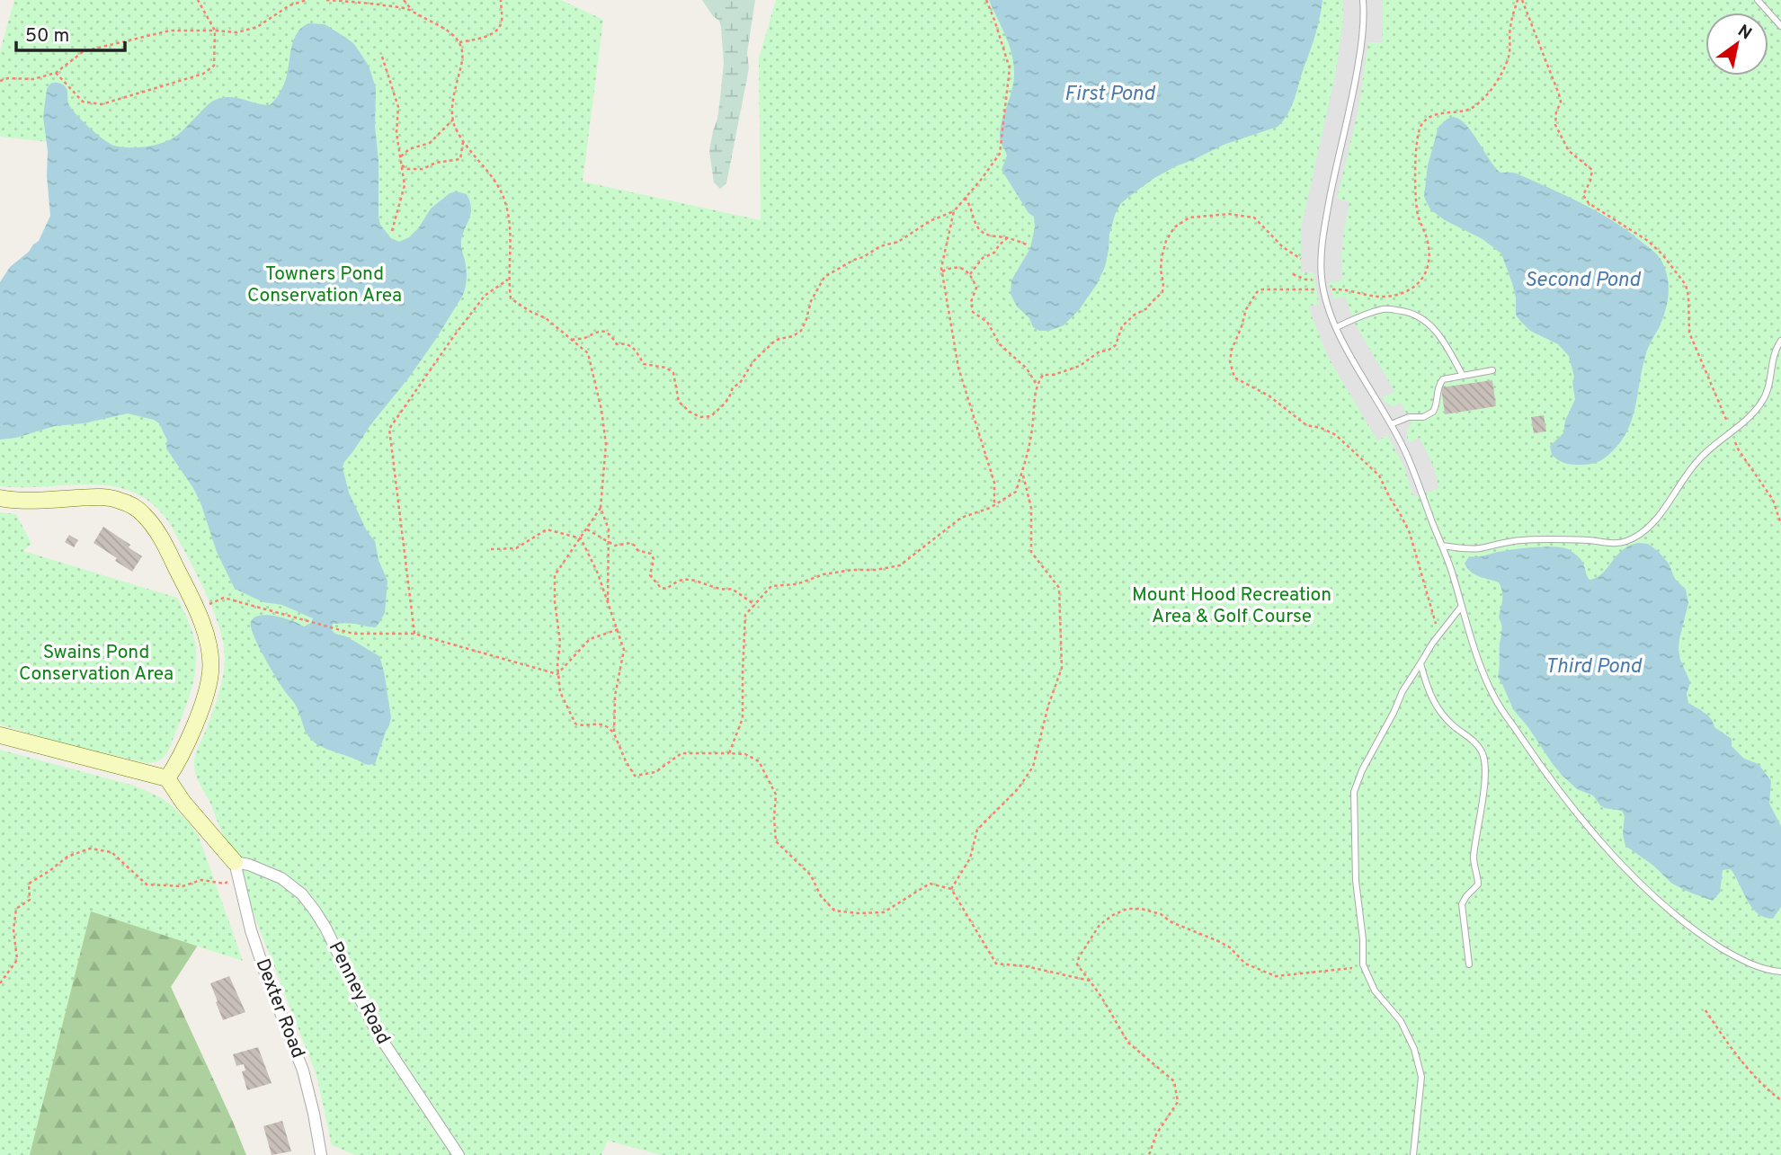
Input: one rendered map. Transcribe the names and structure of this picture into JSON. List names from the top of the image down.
{
  "streets": {
    "street": ["Penney Road", "Dexter Road"]
  },
  "crossings": [
    ["Penney Road", "Dexter Road"]
  ],
  "water": ["First Pond", "Second Pond", "Third Pond"],
  "parks": ["Towners Pond Conservation Area", "Mount Hood Recreation Area & Golf Course", "Swains Pond Conservation Area"],
  "scale_bar": "50 m",
  "north": "top right"
}
